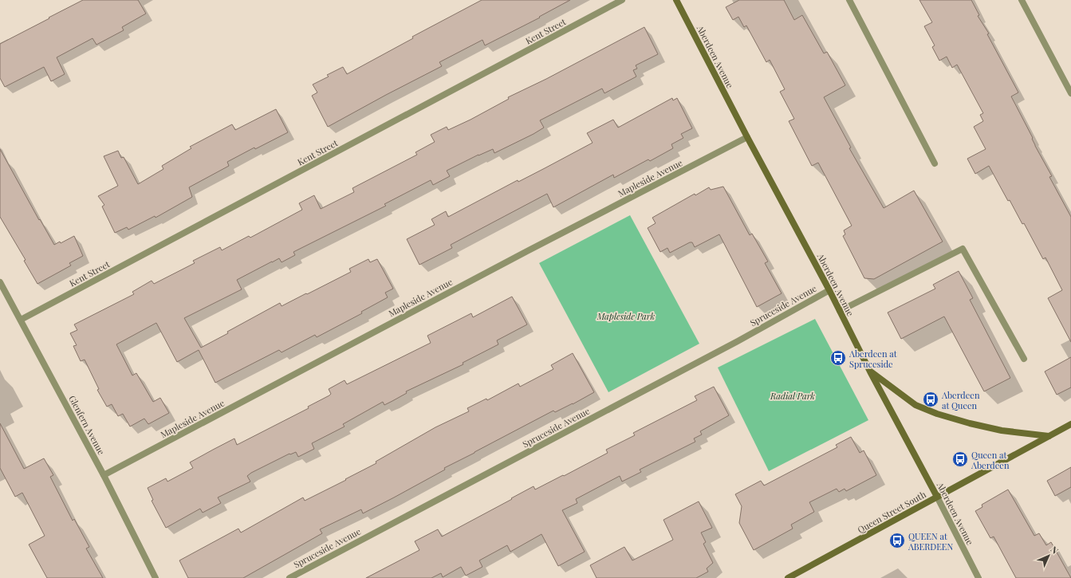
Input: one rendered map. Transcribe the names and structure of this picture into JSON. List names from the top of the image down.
{
  "streets": {
    "main road": ["Aberdeen Avenue", "Queen Street South"],
    "street": [
      "Kent Street",
      "Mapleside Avenue",
      "Spruceside Avenue",
      "Glenfern Avenue"
    ]
  },
  "crossings": [
    ["Kent Street", "Glenfern Avenue"],
    ["Aberdeen Avenue", "Mapleside Avenue"],
    ["Aberdeen Avenue", "Spruceside Avenue"],
    ["Aberdeen Avenue", "Queen Street South"],
    ["Mapleside Avenue", "Glenfern Avenue"]
  ],
  "parks": ["Mapleside Park", "Radial Park"],
  "places": {
    "bus stop": [
      "Aberdeen at Spruceside",
      "Aberdeen at Queen",
      "Queen at Aberdeen",
      "QUEEN at ABERDEEN"
    ]
  },
  "north": "top right"
}
